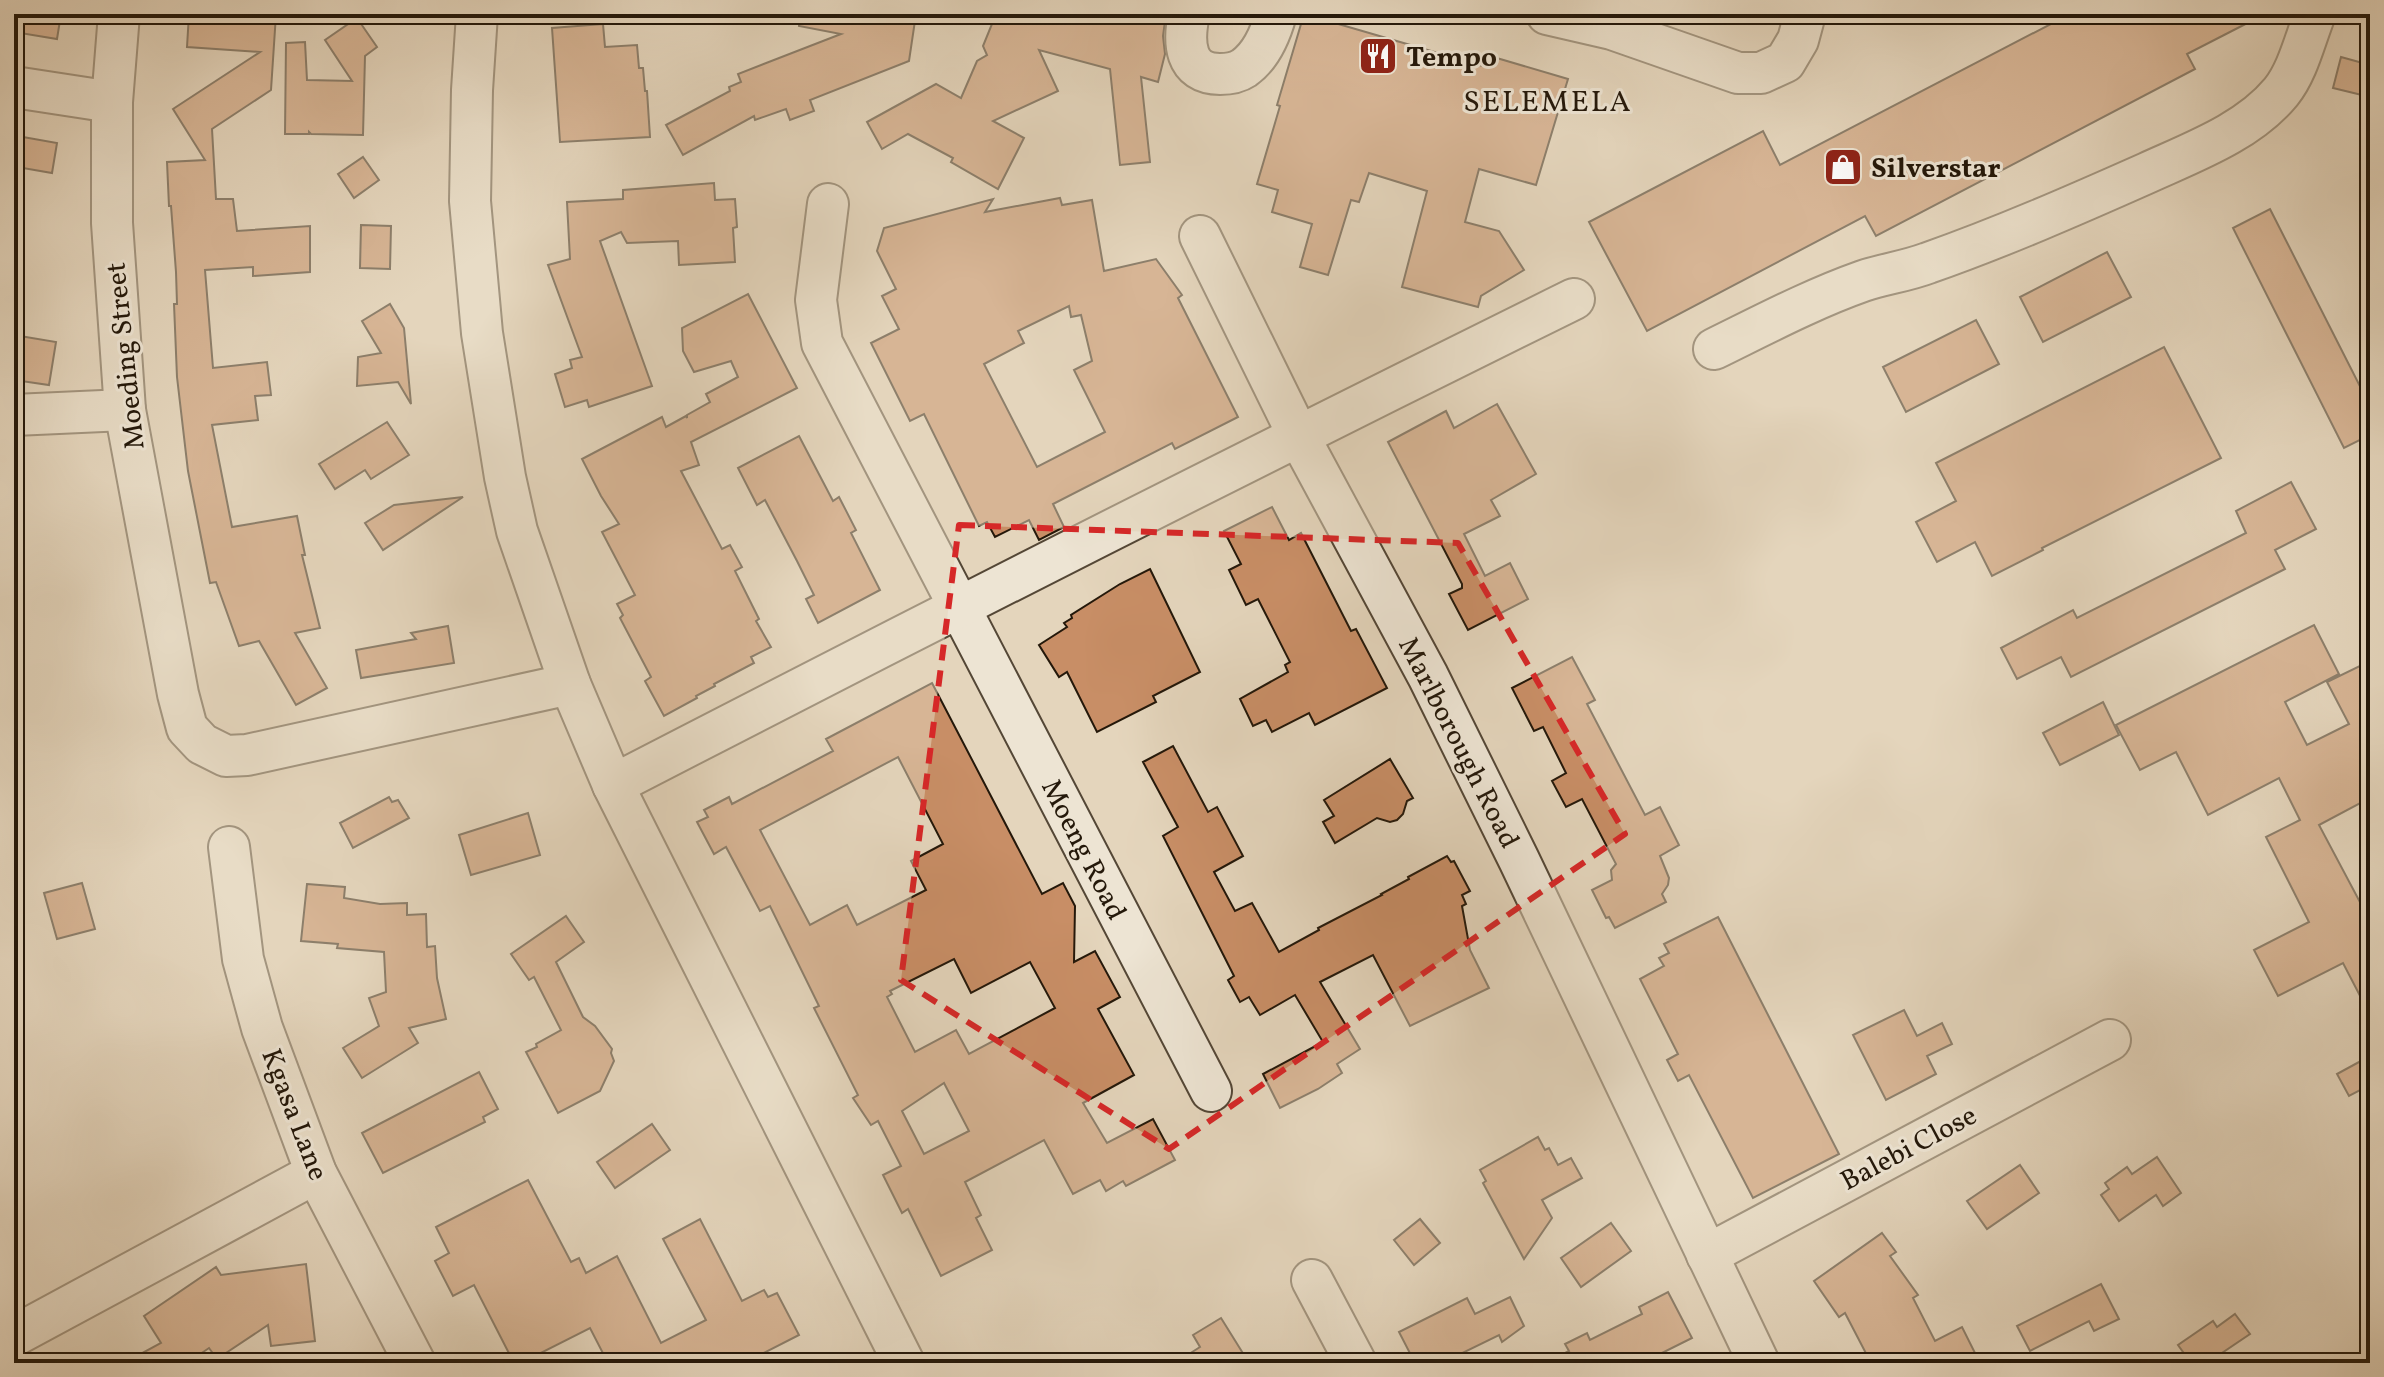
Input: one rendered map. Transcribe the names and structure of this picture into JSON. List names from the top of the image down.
{
  "streets": {
    "street": [
      "Moeding Street",
      "Marlborough Road",
      "Moeng Road",
      "Kgasa Lane",
      "Balebi Close"
    ]
  },
  "crossings": [
    ["Marlborough Road", "Balebi Close"]
  ],
  "districts": ["SELEMELA"],
  "places": {
    "restaurant": ["Tempo"],
    "shop": ["Silverstar"]
  }
}
